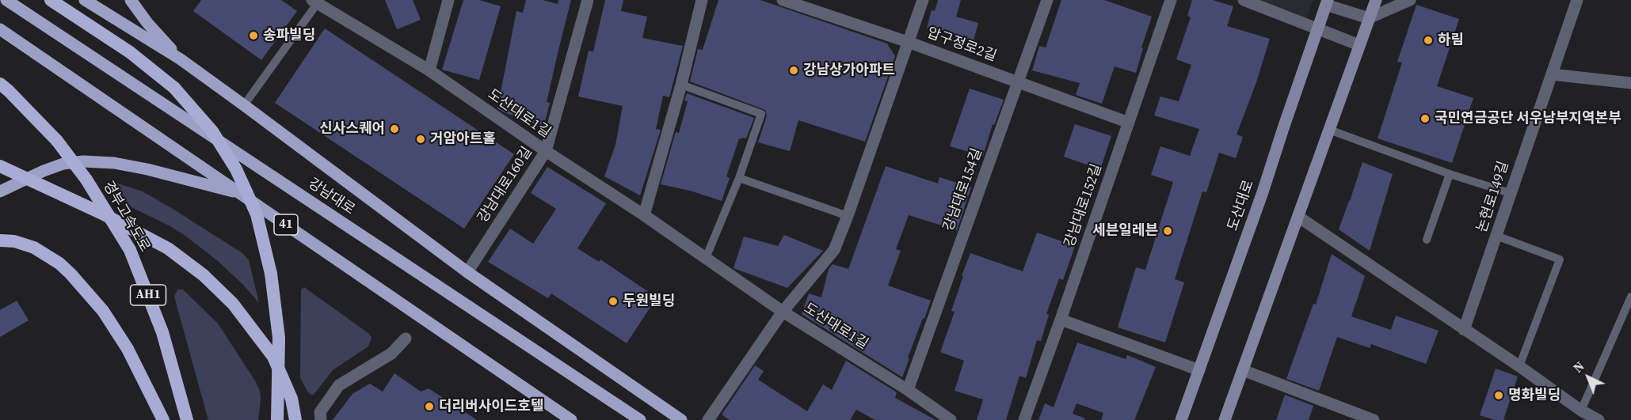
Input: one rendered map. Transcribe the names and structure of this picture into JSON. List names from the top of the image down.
{
  "streets": {
    "highway": ["경부고속도로", "AH1"],
    "main road": ["강남대로", "도산대로", "41"],
    "street": [
      "압구정로2길",
      "도산대로1길",
      "강남대로160길",
      "강남대로154길",
      "논현로149길",
      "강남대로152길"
    ]
  },
  "crossings": [
    ["압구정로2길", "강남대로154길"],
    ["압구정로2길", "강남대로152길"],
    ["도산대로1길", "강남대로160길"],
    ["도산대로1길", "강남대로154길"]
  ],
  "places": [
    "송파빌딩",
    "하림",
    "강남상가아파트",
    "국민연금공단 서우남부지역본부",
    "신사스퀘어",
    "거암아트홀",
    "세븐일레븐",
    "두원빌딩",
    "명화빌딩",
    "더리버사이드호텔"
  ],
  "north": "top left"
}
